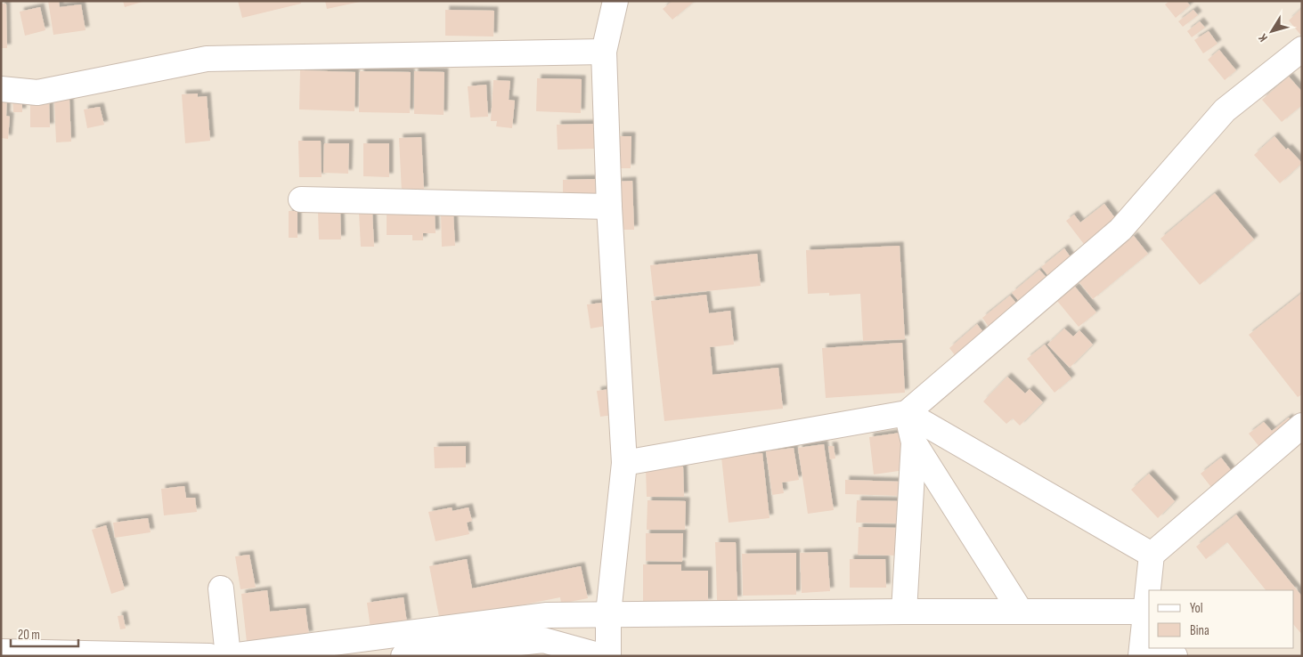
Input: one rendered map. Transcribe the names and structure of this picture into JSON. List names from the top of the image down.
{
  "legend": ["Yol", "Bina"],
  "scale_bar": "20 m",
  "north": "bottom left"
}
